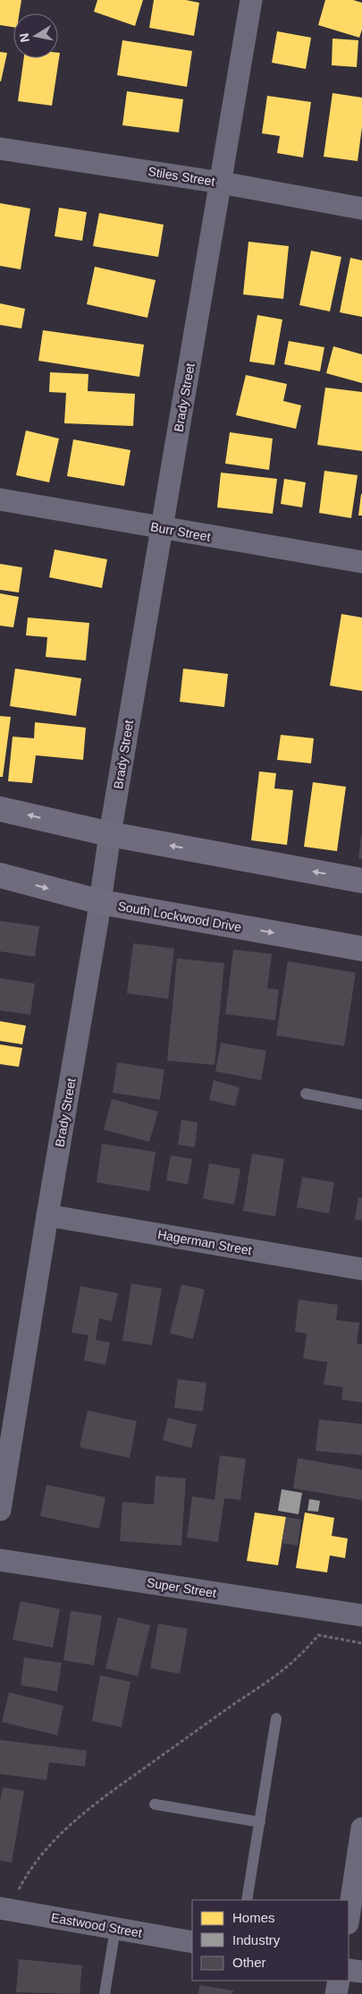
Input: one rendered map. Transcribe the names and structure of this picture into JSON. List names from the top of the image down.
{
  "streets": {
    "main road": ["South Lockwood Drive"],
    "street": [
      "Stiles Street",
      "Brady Street",
      "Burr Street",
      "Hagerman Street",
      "Super Street",
      "Eastwood Street"
    ]
  },
  "crossings": [
    ["Stiles Street", "Brady Street"],
    ["Brady Street", "Burr Street"],
    ["Brady Street", "South Lockwood Drive"],
    ["Brady Street", "Hagerman Street"]
  ],
  "legend": ["Homes", "Industry", "Other"],
  "north": "left"
}
